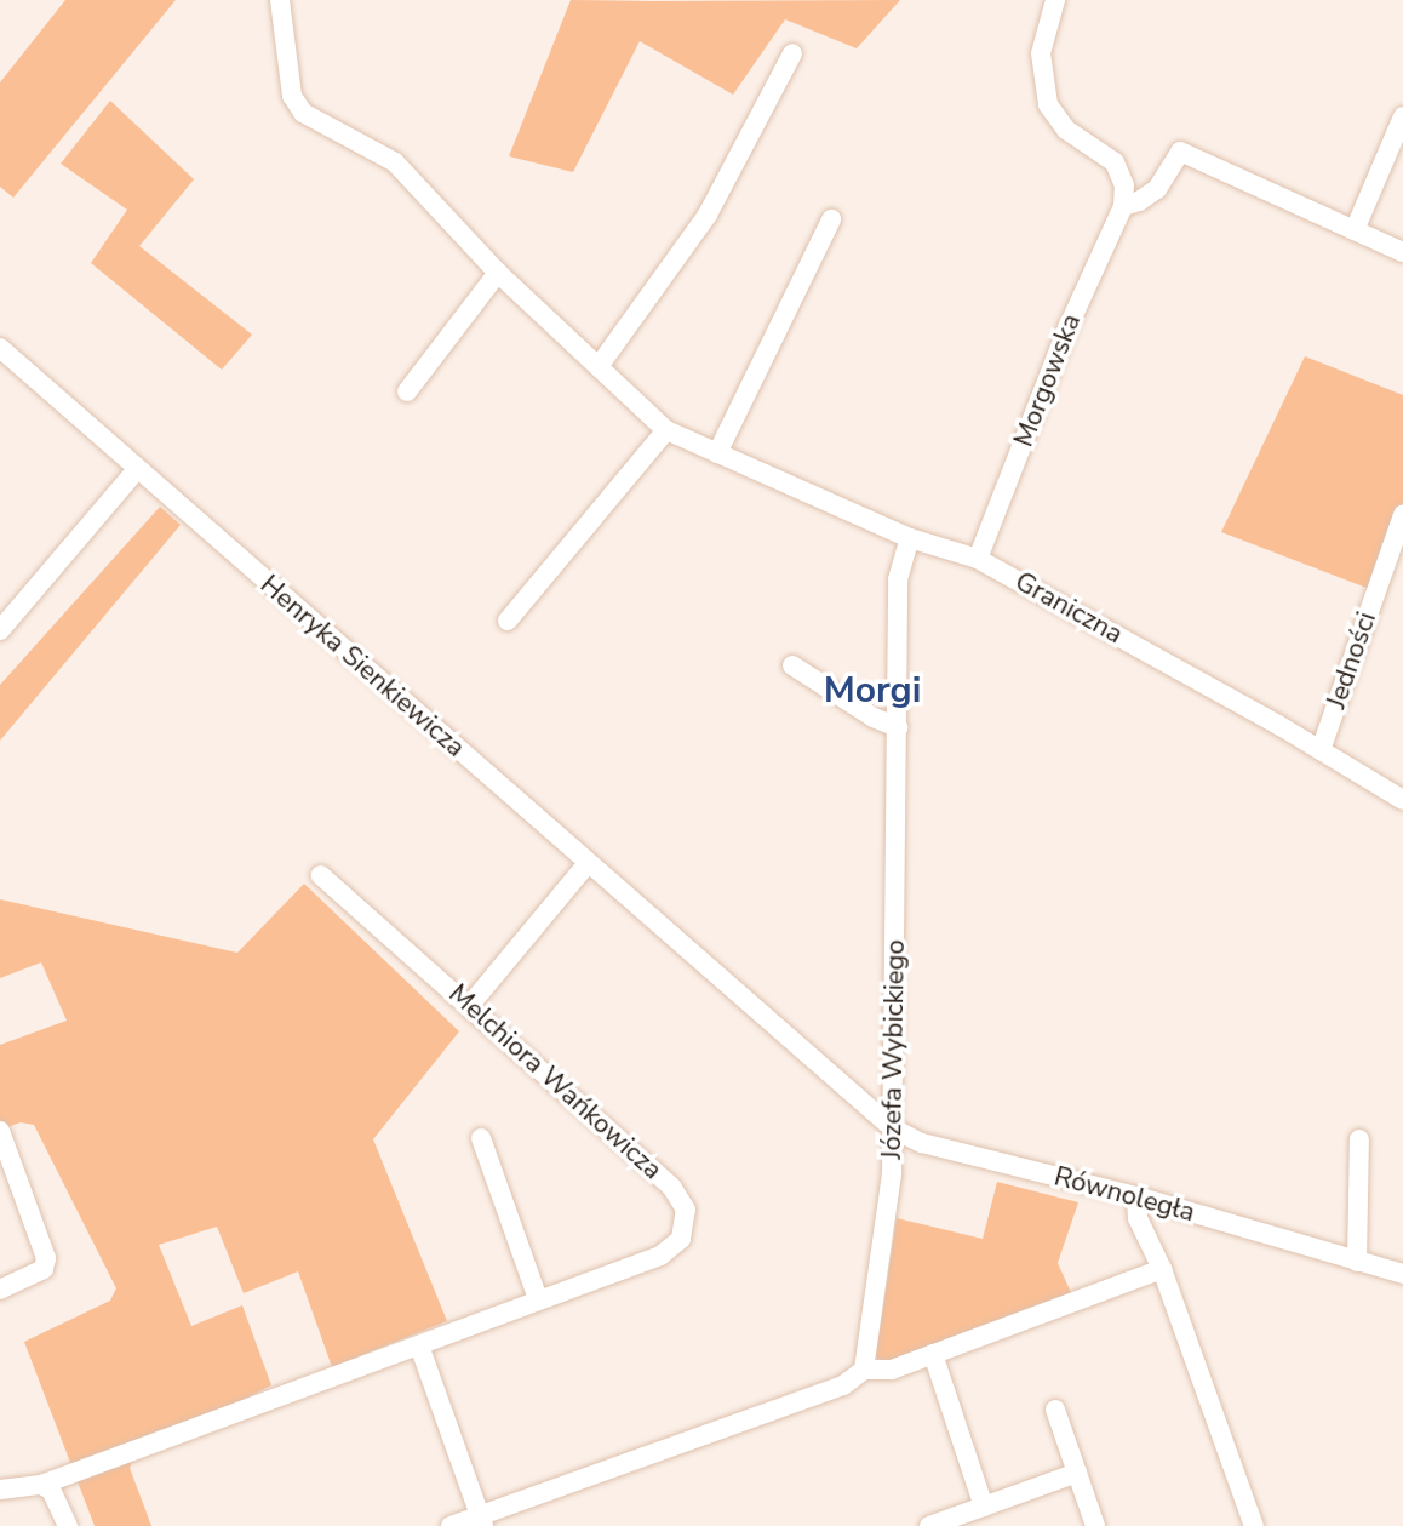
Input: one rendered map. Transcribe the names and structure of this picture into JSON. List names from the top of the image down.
{
  "streets": {
    "street": [
      "Morgowska",
      "Graniczna",
      "Jedności",
      "Henryka Sienkiewicza",
      "Józefa Wybickiego",
      "Melchiora Wańkowicza",
      "Równoległa"
    ]
  },
  "crossings": [
    ["Morgowska", "Graniczna"],
    ["Graniczna", "Jedności"],
    ["Graniczna", "Józefa Wybickiego"],
    ["Henryka Sienkiewicza", "Józefa Wybickiego"],
    ["Henryka Sienkiewicza", "Równoległa"],
    ["Józefa Wybickiego", "Równoległa"]
  ],
  "districts": ["Morgi"]
}
